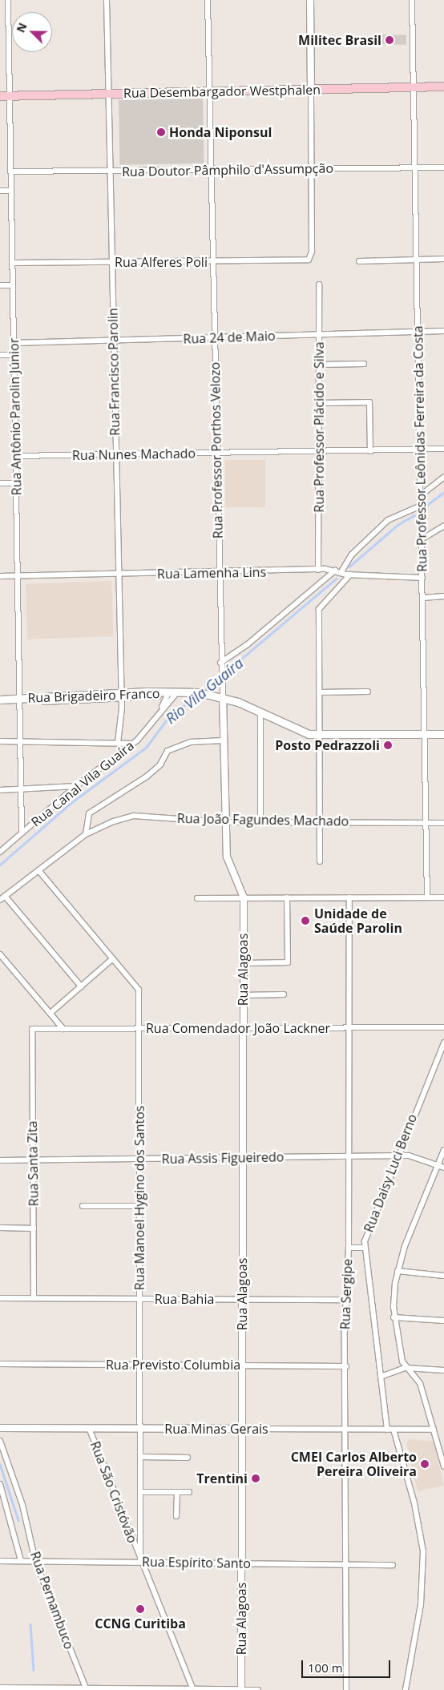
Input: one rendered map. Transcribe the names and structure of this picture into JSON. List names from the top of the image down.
{
  "streets": {
    "main road": ["Rua Desembargador Westphalen", "Rua Brigadeiro Franco"],
    "street": [
      "Rua Doutor Pâmphilo d'Assumpção",
      "Rua Alferes Poli",
      "Rua 24 de Maio",
      "Rua Francisco Parolin",
      "Rua Antônio Parolin Júnior",
      "Rua Professor Plácido e Silva",
      "Rua Professor Leônidas Ferreira da Costa",
      "Rua Professor Porthos Velozo",
      "Rua Nunes Machado",
      "Rua Lamenha Lins",
      "Rua Canal Vila Guaíra",
      "Rua João Fagundes Machado",
      "Rua Alagoas",
      "Rua Comendador João Lackner",
      "Rua Assis Figueiredo",
      "Rua Santa Zita",
      "Rua Daisy Luci Berno",
      "Rua Manoel Hygino dos Santos",
      "Rua Sergipe",
      "Rua Bahia",
      "Rua Previsto Columbia",
      "Rua Minas Gerais",
      "Rua São Cristóvão",
      "Rua Espírito Santo",
      "Rua Pernambuco"
    ]
  },
  "crossings": [
    ["Rua Desembargador Westphalen", "Rua Francisco Parolin"],
    ["Rua Desembargador Westphalen", "Rua Antônio Parolin Júnior"],
    ["Rua Desembargador Westphalen", "Rua Professor Leônidas Ferreira da Costa"],
    ["Rua Desembargador Westphalen", "Rua Professor Porthos Velozo"],
    ["Rua Doutor Pâmphilo d'Assumpção", "Rua Alferes Poli"],
    ["Rua Doutor Pâmphilo d'Assumpção", "Rua Francisco Parolin"],
    ["Rua Doutor Pâmphilo d'Assumpção", "Rua Antônio Parolin Júnior"],
    ["Rua Doutor Pâmphilo d'Assumpção", "Rua Professor Leônidas Ferreira da Costa"],
    ["Rua Doutor Pâmphilo d'Assumpção", "Rua Professor Porthos Velozo"],
    ["Rua Alferes Poli", "Rua Francisco Parolin"],
    ["Rua Alferes Poli", "Rua Antônio Parolin Júnior"],
    ["Rua Alferes Poli", "Rua Professor Porthos Velozo"],
    ["Rua 24 de Maio", "Rua Francisco Parolin"],
    ["Rua 24 de Maio", "Rua Antônio Parolin Júnior"],
    ["Rua 24 de Maio", "Rua Professor Plácido e Silva"],
    ["Rua 24 de Maio", "Rua Professor Leônidas Ferreira da Costa"],
    ["Rua 24 de Maio", "Rua Professor Porthos Velozo"],
    ["Rua Francisco Parolin", "Rua Nunes Machado"],
    ["Rua Francisco Parolin", "Rua Lamenha Lins"],
    ["Rua Francisco Parolin", "Rua Brigadeiro Franco"],
    ["Rua Antônio Parolin Júnior", "Rua Nunes Machado"],
    ["Rua Antônio Parolin Júnior", "Rua Lamenha Lins"],
    ["Rua Antônio Parolin Júnior", "Rua Brigadeiro Franco"],
    ["Rua Antônio Parolin Júnior", "Rua Canal Vila Guaíra"],
    ["Rua Professor Plácido e Silva", "Rua Nunes Machado"],
    ["Rua Professor Plácido e Silva", "Rua Lamenha Lins"],
    ["Rua Professor Leônidas Ferreira da Costa", "Rua Nunes Machado"],
    ["Rua Professor Leônidas Ferreira da Costa", "Rua Lamenha Lins"],
    ["Rua Professor Leônidas Ferreira da Costa", "Rua Brigadeiro Franco"],
    ["Rua Professor Leônidas Ferreira da Costa", "Rua João Fagundes Machado"],
    ["Rua Professor Porthos Velozo", "Rua Nunes Machado"],
    ["Rua Professor Porthos Velozo", "Rua Lamenha Lins"],
    ["Rua Professor Porthos Velozo", "Rua Brigadeiro Franco"],
    ["Rua Professor Porthos Velozo", "Rua Canal Vila Guaíra"],
    ["Rua Professor Porthos Velozo", "Rua João Fagundes Machado"],
    ["Rua Professor Porthos Velozo", "Rua Alagoas"],
    ["Rua Brigadeiro Franco", "Rua Canal Vila Guaíra"],
    ["Rua Canal Vila Guaíra", "Rua João Fagundes Machado"],
    ["Rua Alagoas", "Rua Comendador João Lackner"],
    ["Rua Alagoas", "Rua Assis Figueiredo"],
    ["Rua Alagoas", "Rua Bahia"],
    ["Rua Alagoas", "Rua Previsto Columbia"],
    ["Rua Alagoas", "Rua Minas Gerais"],
    ["Rua Alagoas", "Rua Espírito Santo"],
    ["Rua Comendador João Lackner", "Rua Santa Zita"],
    ["Rua Comendador João Lackner", "Rua Manoel Hygino dos Santos"],
    ["Rua Comendador João Lackner", "Rua Sergipe"],
    ["Rua Assis Figueiredo", "Rua Santa Zita"],
    ["Rua Assis Figueiredo", "Rua Daisy Luci Berno"],
    ["Rua Assis Figueiredo", "Rua Manoel Hygino dos Santos"],
    ["Rua Assis Figueiredo", "Rua Sergipe"],
    ["Rua Santa Zita", "Rua Bahia"],
    ["Rua Daisy Luci Berno", "Rua Minas Gerais"],
    ["Rua Manoel Hygino dos Santos", "Rua Bahia"],
    ["Rua Manoel Hygino dos Santos", "Rua Previsto Columbia"],
    ["Rua Manoel Hygino dos Santos", "Rua Minas Gerais"],
    ["Rua Manoel Hygino dos Santos", "Rua São Cristóvão"],
    ["Rua Manoel Hygino dos Santos", "Rua Espírito Santo"],
    ["Rua Sergipe", "Rua Bahia"],
    ["Rua Sergipe", "Rua Previsto Columbia"],
    ["Rua Sergipe", "Rua Minas Gerais"],
    ["Rua Sergipe", "Rua Espírito Santo"],
    ["Rua Minas Gerais", "Rua São Cristóvão"],
    ["Rua São Cristóvão", "Rua Espírito Santo"],
    ["Rua Espírito Santo", "Rua Pernambuco"]
  ],
  "water": ["Rio Vila Guaíra"],
  "places": [
    "Militec Brasil",
    "Honda Niponsul",
    "Posto Pedrazzoli",
    "Unidade de Saúde Parolin",
    "CMEI Carlos Alberto Pereira Oliveira",
    "Trentini",
    "CCNG Curitiba"
  ],
  "scale_bar": "100 m",
  "north": "top left"
}
